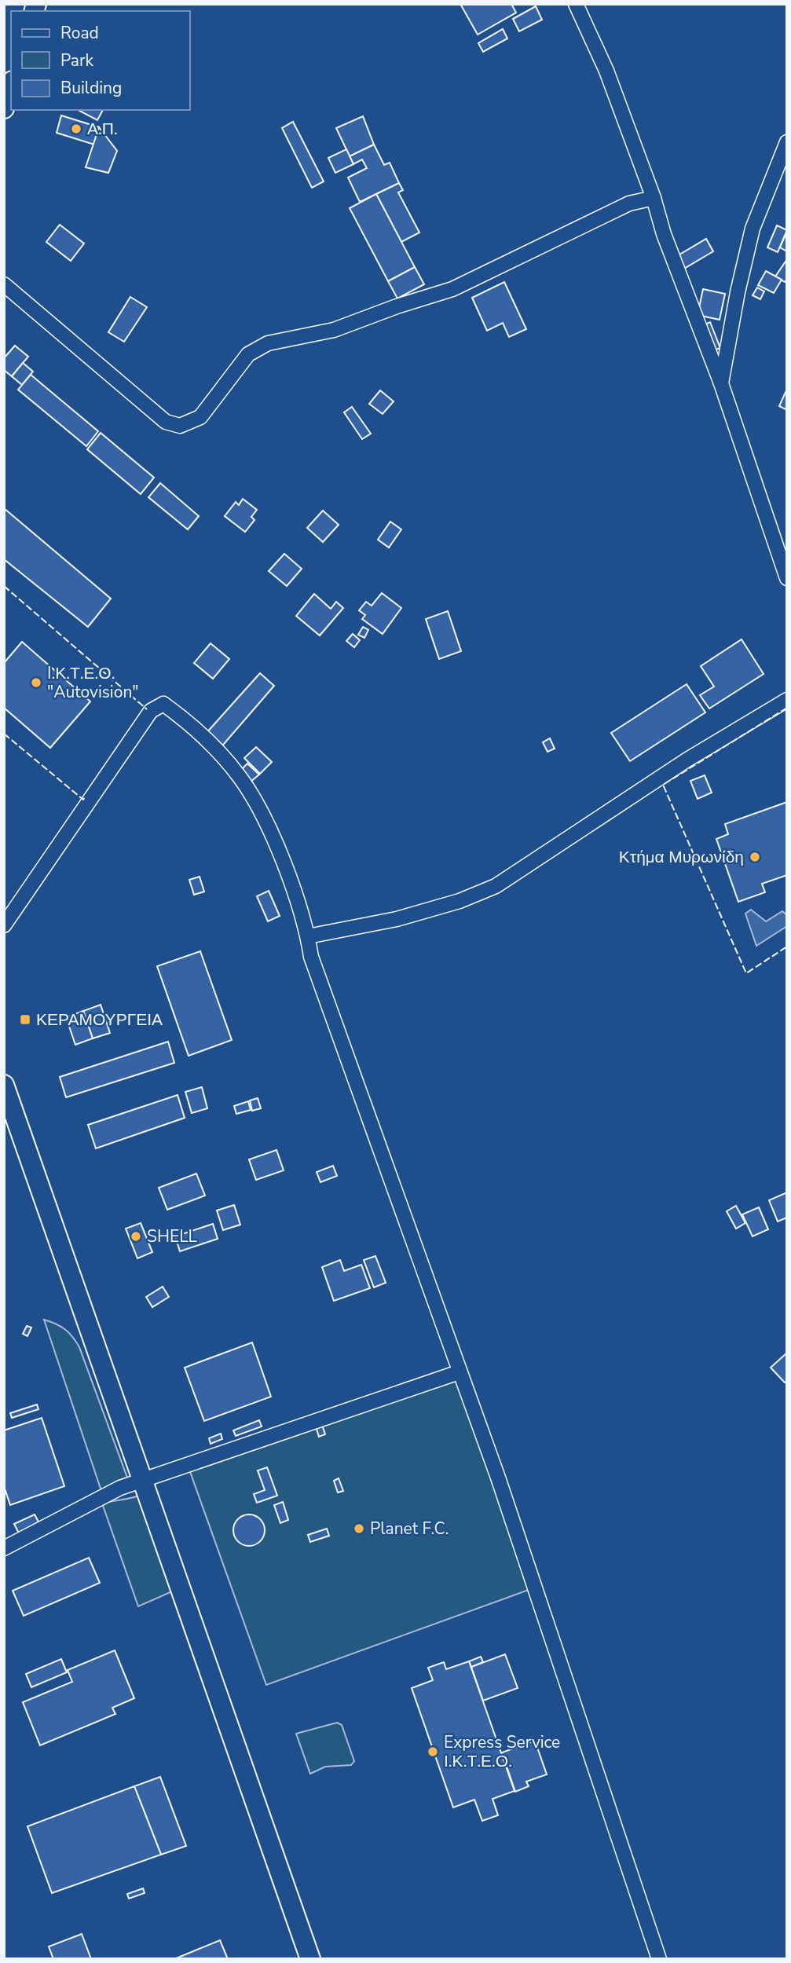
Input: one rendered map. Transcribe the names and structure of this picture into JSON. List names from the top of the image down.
{
  "places": {
    "other": [
      "Α.Π.",
      "I.Κ.Τ.Ε.Ο. \"Autovision\"",
      "Κτήμα Μυρωνίδη",
      "SHELL",
      "Planet F.C.",
      "Express Service Ι.Κ.Τ.Ε.Ο."
    ],
    "transit": ["ΚΕΡΑΜΟΥΡΓΕΙΑ"]
  },
  "legend": ["Road", "Park", "Building"]
}
